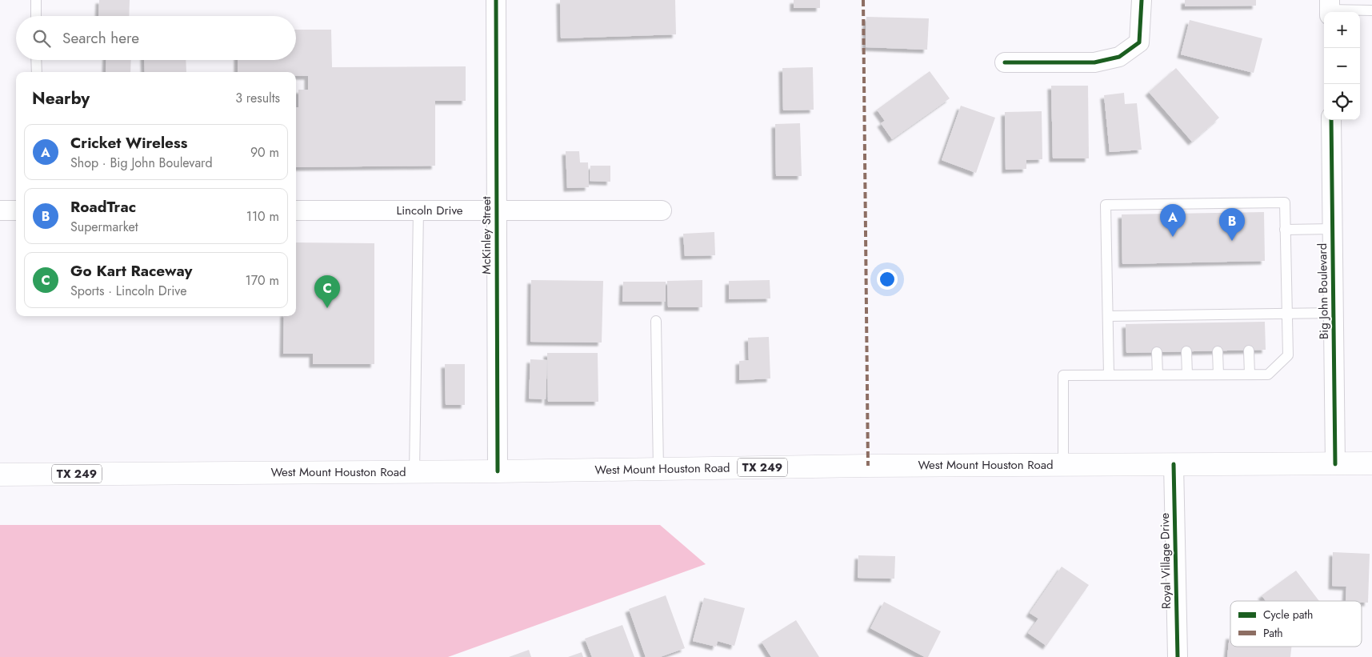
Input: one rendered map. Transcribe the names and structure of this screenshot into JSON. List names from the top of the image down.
{
  "streets": {
    "main road": ["West Mount Houston Road", "TX 249"],
    "street": [
      "Lincoln Drive",
      "McKinley Street",
      "Big John Boulevard",
      "Royal Village Drive"
    ]
  },
  "crossings": [
    ["Lincoln Drive", "McKinley Street"],
    ["McKinley Street", "West Mount Houston Road"],
    ["Big John Boulevard", "West Mount Houston Road"],
    ["West Mount Houston Road", "Royal Village Drive"]
  ],
  "legend": ["Cycle path", "Path"],
  "page": {
    "map_buttons": ["+", "−"],
    "search": "Search here",
    "heading": ["Nearby", "3 results"],
    "list": [
      {
        "mark": "A",
        "name": "Cricket Wireless",
        "note": "Shop · Big John Boulevard",
        "value": "90 m"
      },
      {
        "mark": "B",
        "name": "RoadTrac",
        "note": "Supermarket",
        "value": "110 m"
      },
      {
        "mark": "C",
        "name": "Go Kart Raceway",
        "note": "Sports · Lincoln Drive",
        "value": "170 m"
      }
    ],
    "pins": ["A", "B", "C"]
  }
}
